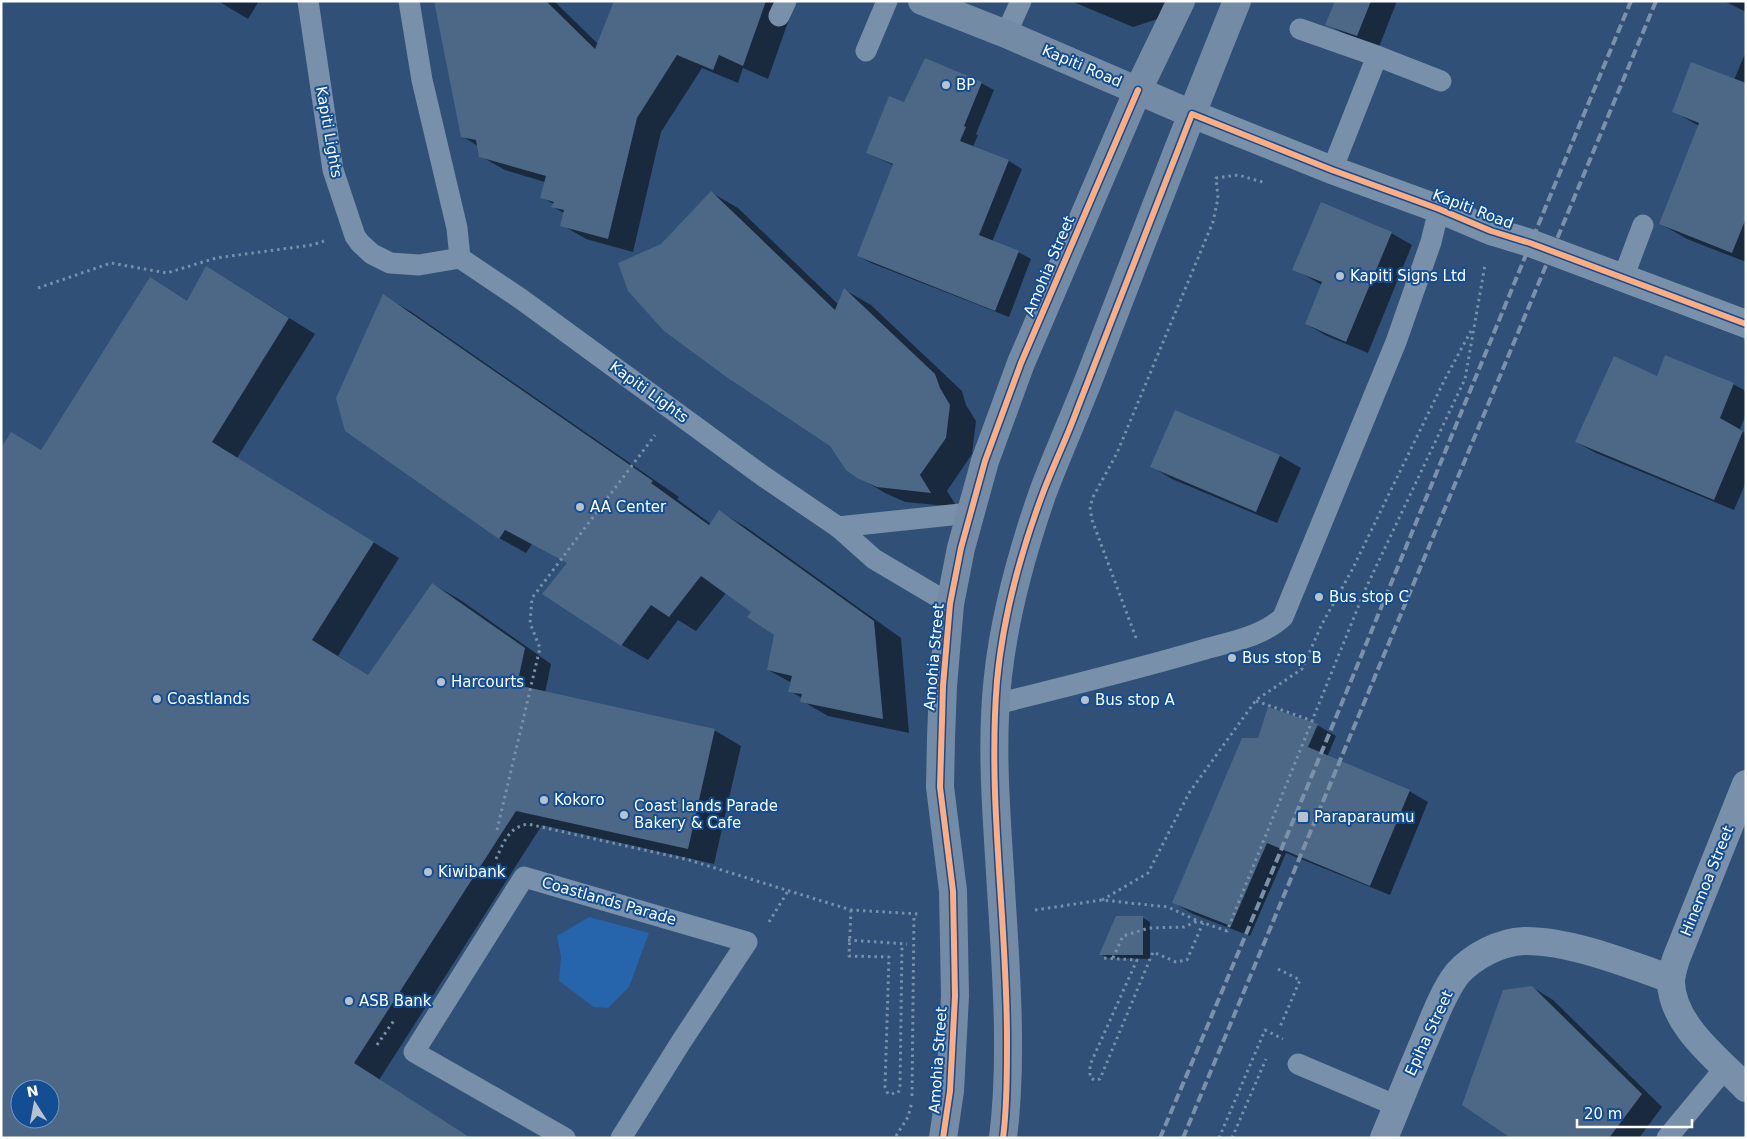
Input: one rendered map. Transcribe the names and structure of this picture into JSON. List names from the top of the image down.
{
  "streets": {
    "main road": ["Kapiti Road", "Amohia Street"],
    "street": ["Hinemoa Street", "Epiha Street"],
    "lane": ["Kapiti Lights", "Coastlands Parade"]
  },
  "crossings": [
    ["Kapiti Road", "Amohia Street"],
    ["Kapiti Lights", "Amohia Street"],
    ["Hinemoa Street", "Epiha Street"]
  ],
  "places": {
    "other": [
      "BP",
      "Kapiti Signs Ltd",
      "AA Center",
      "Bus stop C",
      "Bus stop B",
      "Harcourts",
      "Coastlands",
      "Bus stop A",
      "Kokoro",
      "Coast lands Parade Bakery & Cafe",
      "Kiwibank",
      "ASB Bank"
    ],
    "transit": ["Paraparaumu"]
  },
  "scale_bar": "20 m",
  "north": "top"
}
